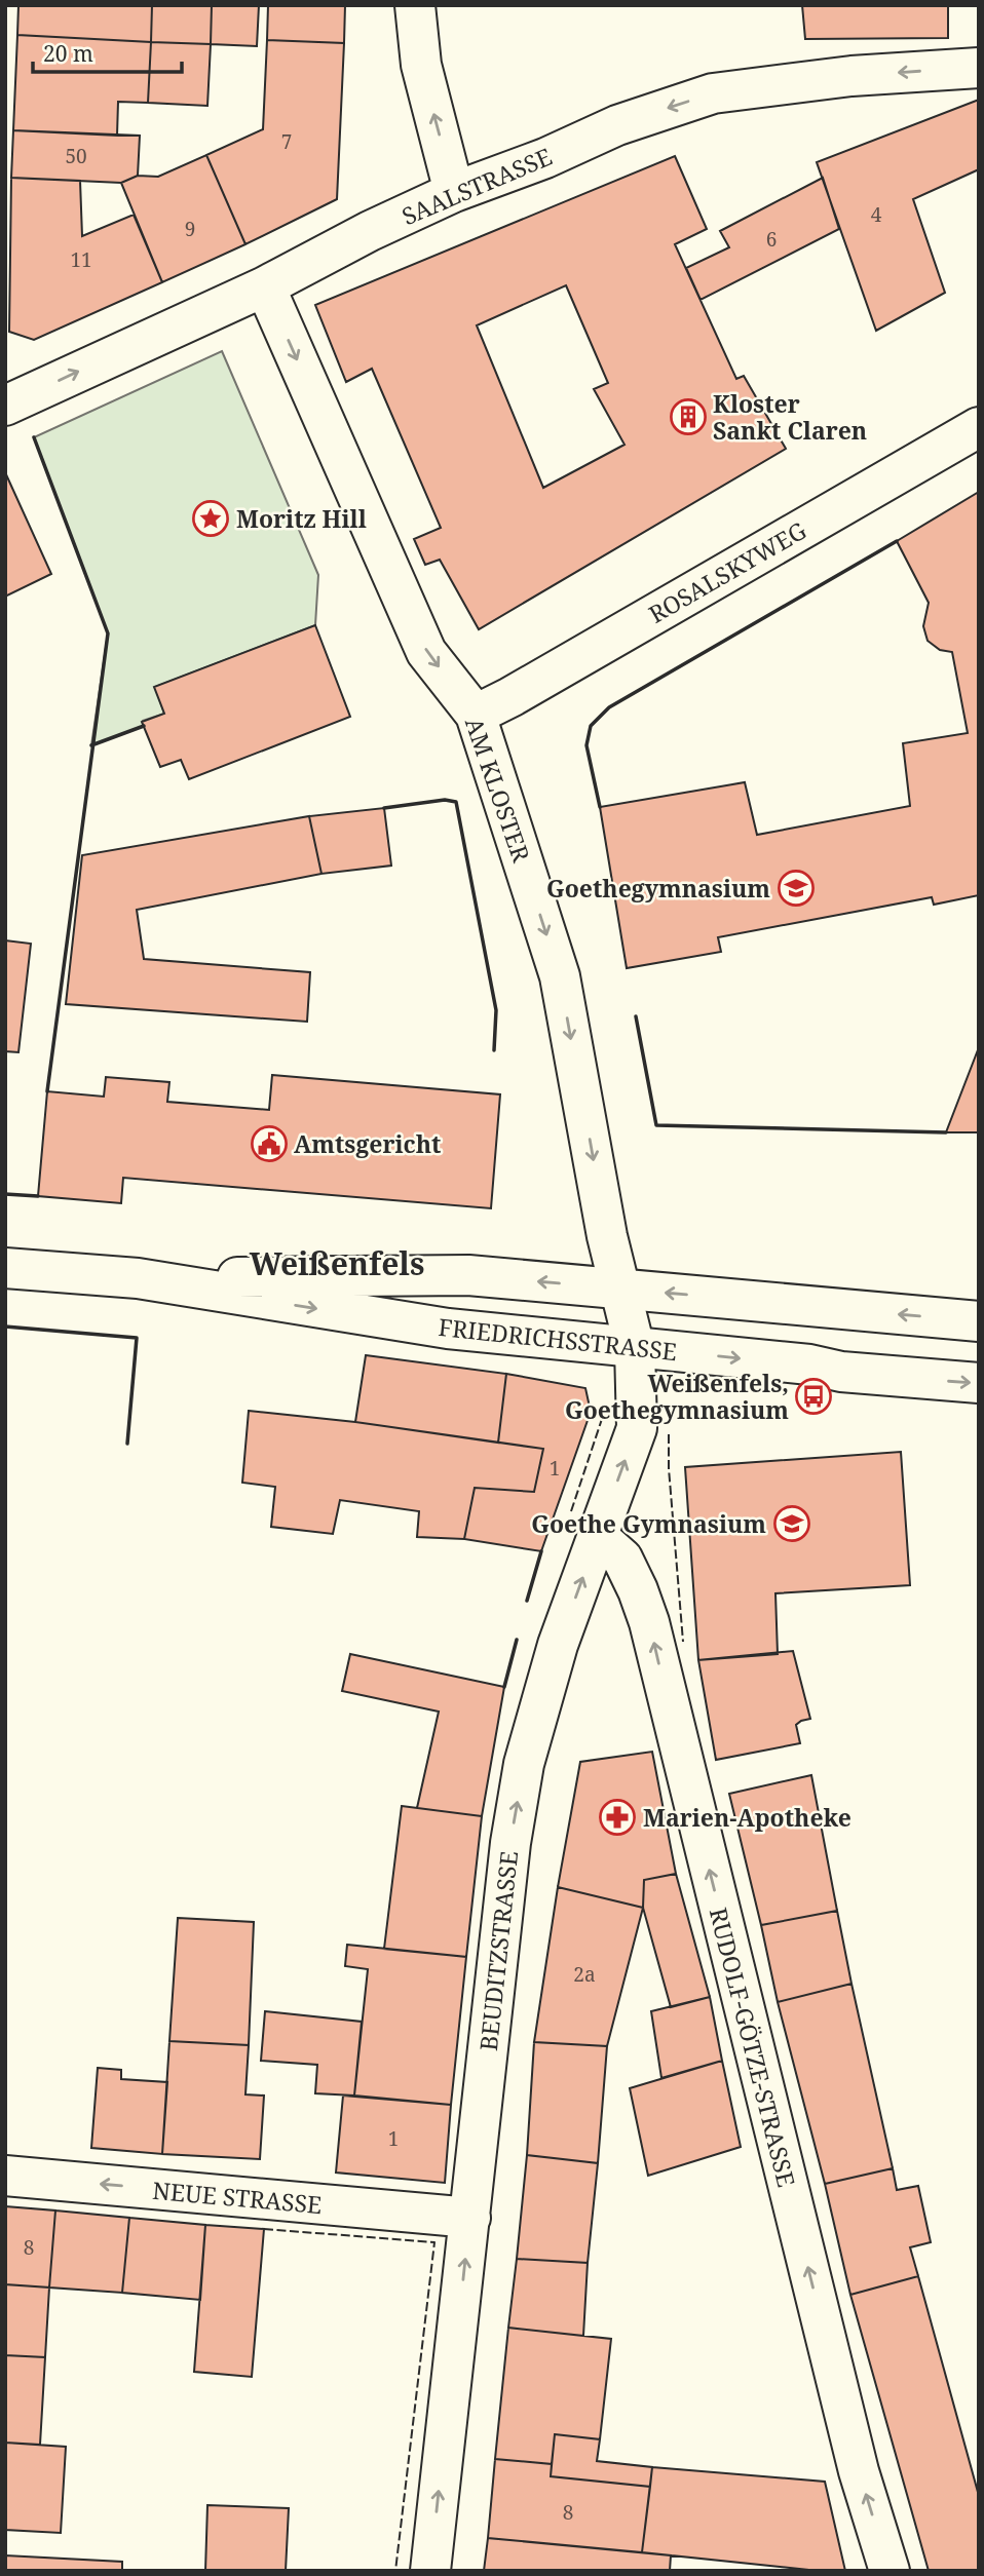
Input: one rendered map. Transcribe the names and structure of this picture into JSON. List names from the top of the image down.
{
  "streets": {
    "street": [
      "SAALSTRASSE",
      "ROSALSKYWEG",
      "AM KLOSTER",
      "FRIEDRICHSSTRASSE",
      "BEUDITZSTRASSE",
      "RUDOLF-GÖTZE-STRASSE",
      "NEUE STRASSE"
    ]
  },
  "crossings": [
    ["SAALSTRASSE", "AM KLOSTER"],
    ["ROSALSKYWEG", "AM KLOSTER"],
    ["AM KLOSTER", "FRIEDRICHSSTRASSE"],
    ["AM KLOSTER", "BEUDITZSTRASSE"],
    ["FRIEDRICHSSTRASSE", "BEUDITZSTRASSE"],
    ["BEUDITZSTRASSE", "RUDOLF-GÖTZE-STRASSE"],
    ["BEUDITZSTRASSE", "NEUE STRASSE"]
  ],
  "one_way": [
    "AM KLOSTER",
    "BEUDITZSTRASSE",
    "RUDOLF-GÖTZE-STRASSE",
    "NEUE STRASSE"
  ],
  "districts": ["Weißenfels"],
  "places": {
    "building": ["Kloster Sankt Claren"],
    "place": ["Moritz Hill"],
    "school or university": ["Goethegymnasium", "Goethe Gymnasium"],
    "public building": ["Amtsgericht"],
    "bus stop": ["Weißenfels, Goethegymnasium"],
    "pharmacy": ["Marien-Apotheke"]
  },
  "house_numbers": [
    "7",
    "50",
    "4",
    "9",
    "6",
    "11",
    "1",
    "2a",
    "1",
    "8",
    "8"
  ],
  "scale_bar": "20 m"
}
